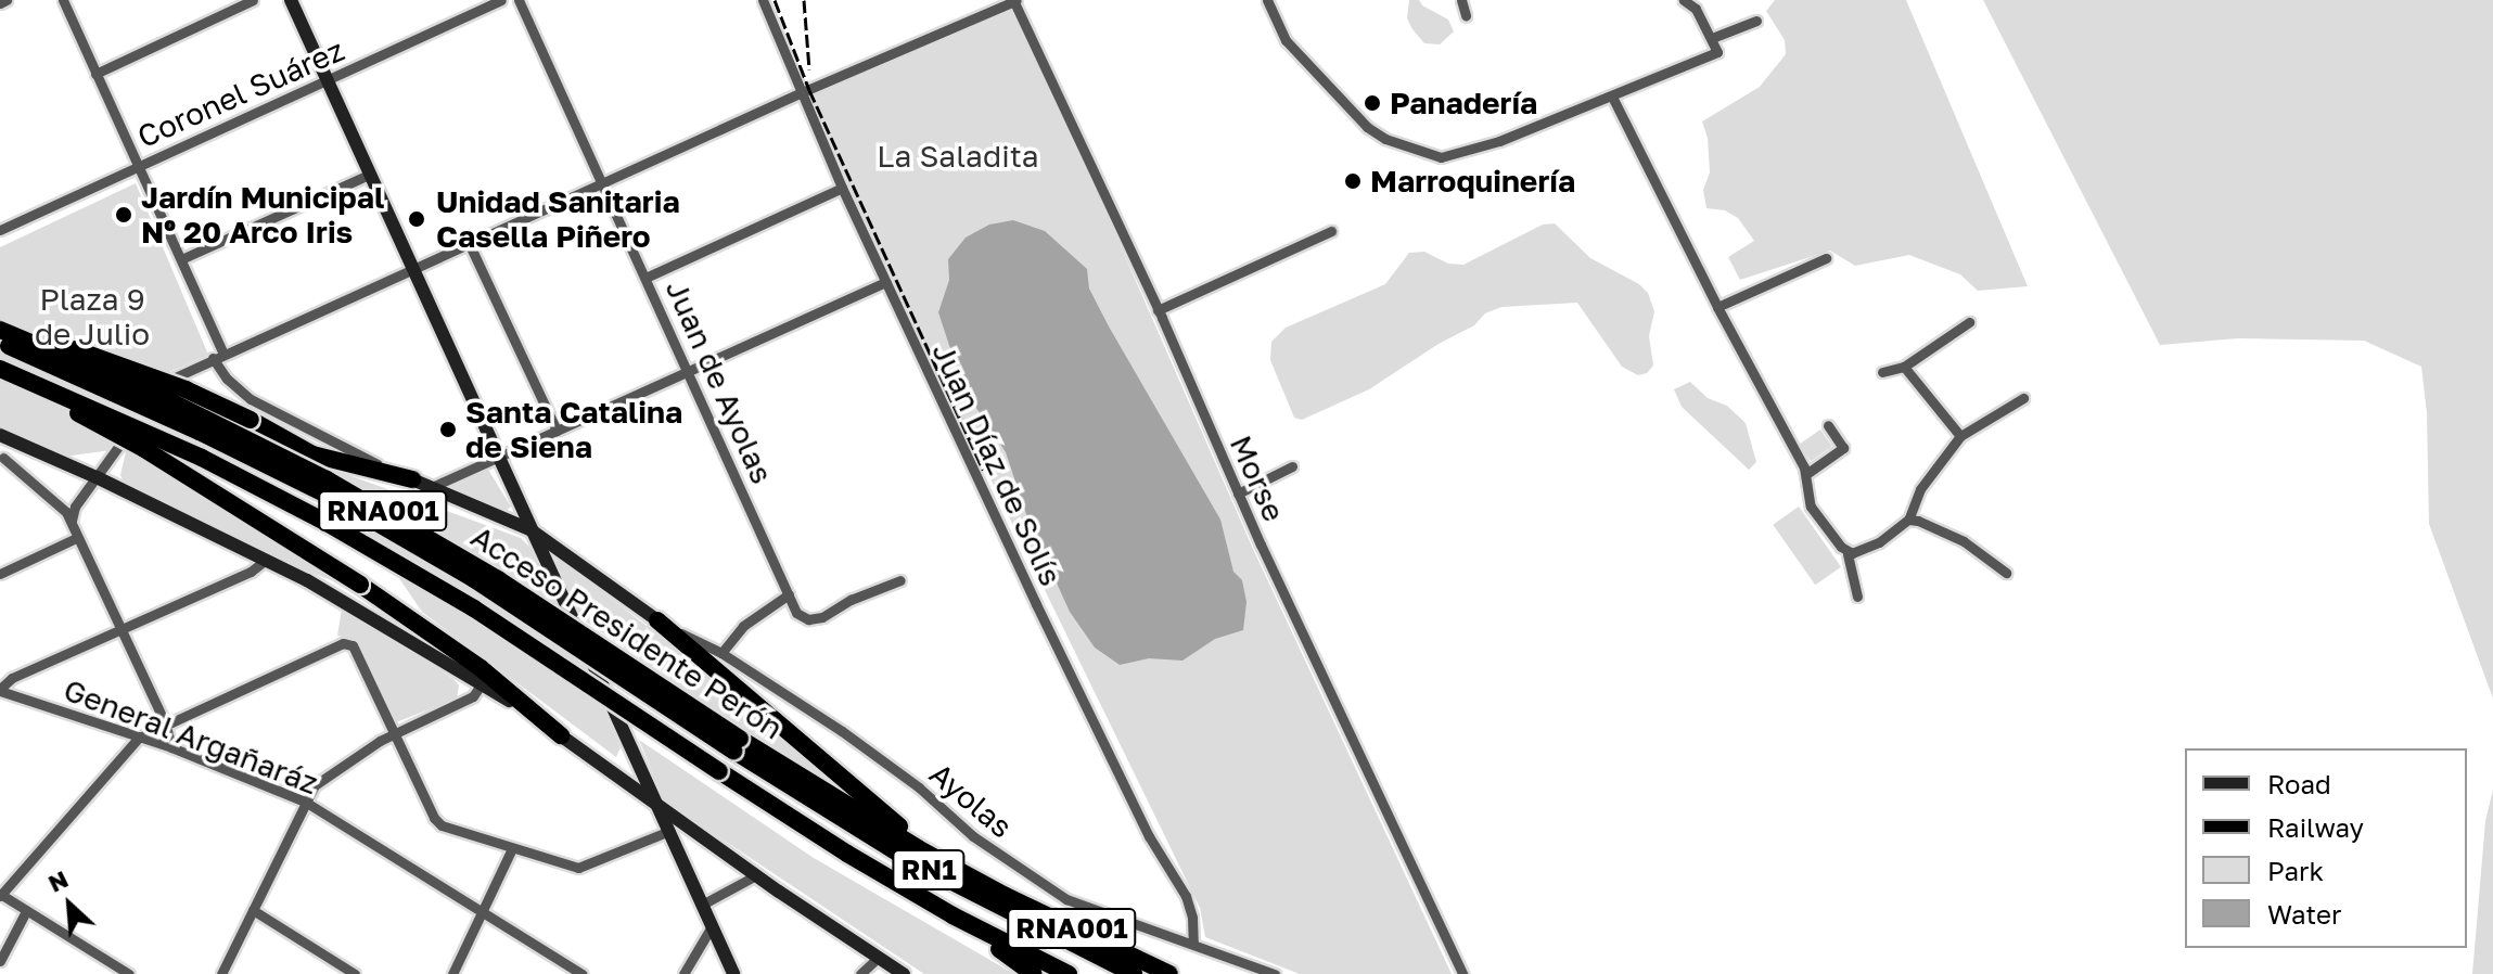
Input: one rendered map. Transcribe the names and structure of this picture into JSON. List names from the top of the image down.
{
  "streets": {
    "highway": ["RNA001", "Acceso Presidente Perón", "RN1"],
    "street": [
      "Coronel Suárez",
      "Juan de Ayolas",
      "Juan Díaz de Solís",
      "Morse",
      "General Argañaráz",
      "Ayolas"
    ]
  },
  "crossings": [
    ["Juan Díaz de Solís", "Ayolas"],
    ["Acceso Presidente Perón", "RN1"]
  ],
  "parks": ["La Saladita", "Plaza 9 de Julio"],
  "places": [
    "Panadería",
    "Marroquinería",
    "Jardín Municipal Nº 20 Arco Iris",
    "Unidad Sanitaria Casella Piñero",
    "Santa Catalina de Siena"
  ],
  "legend": [
    "Road",
    "Railway",
    "Park",
    "Water"
  ],
  "north": "top left"
}
